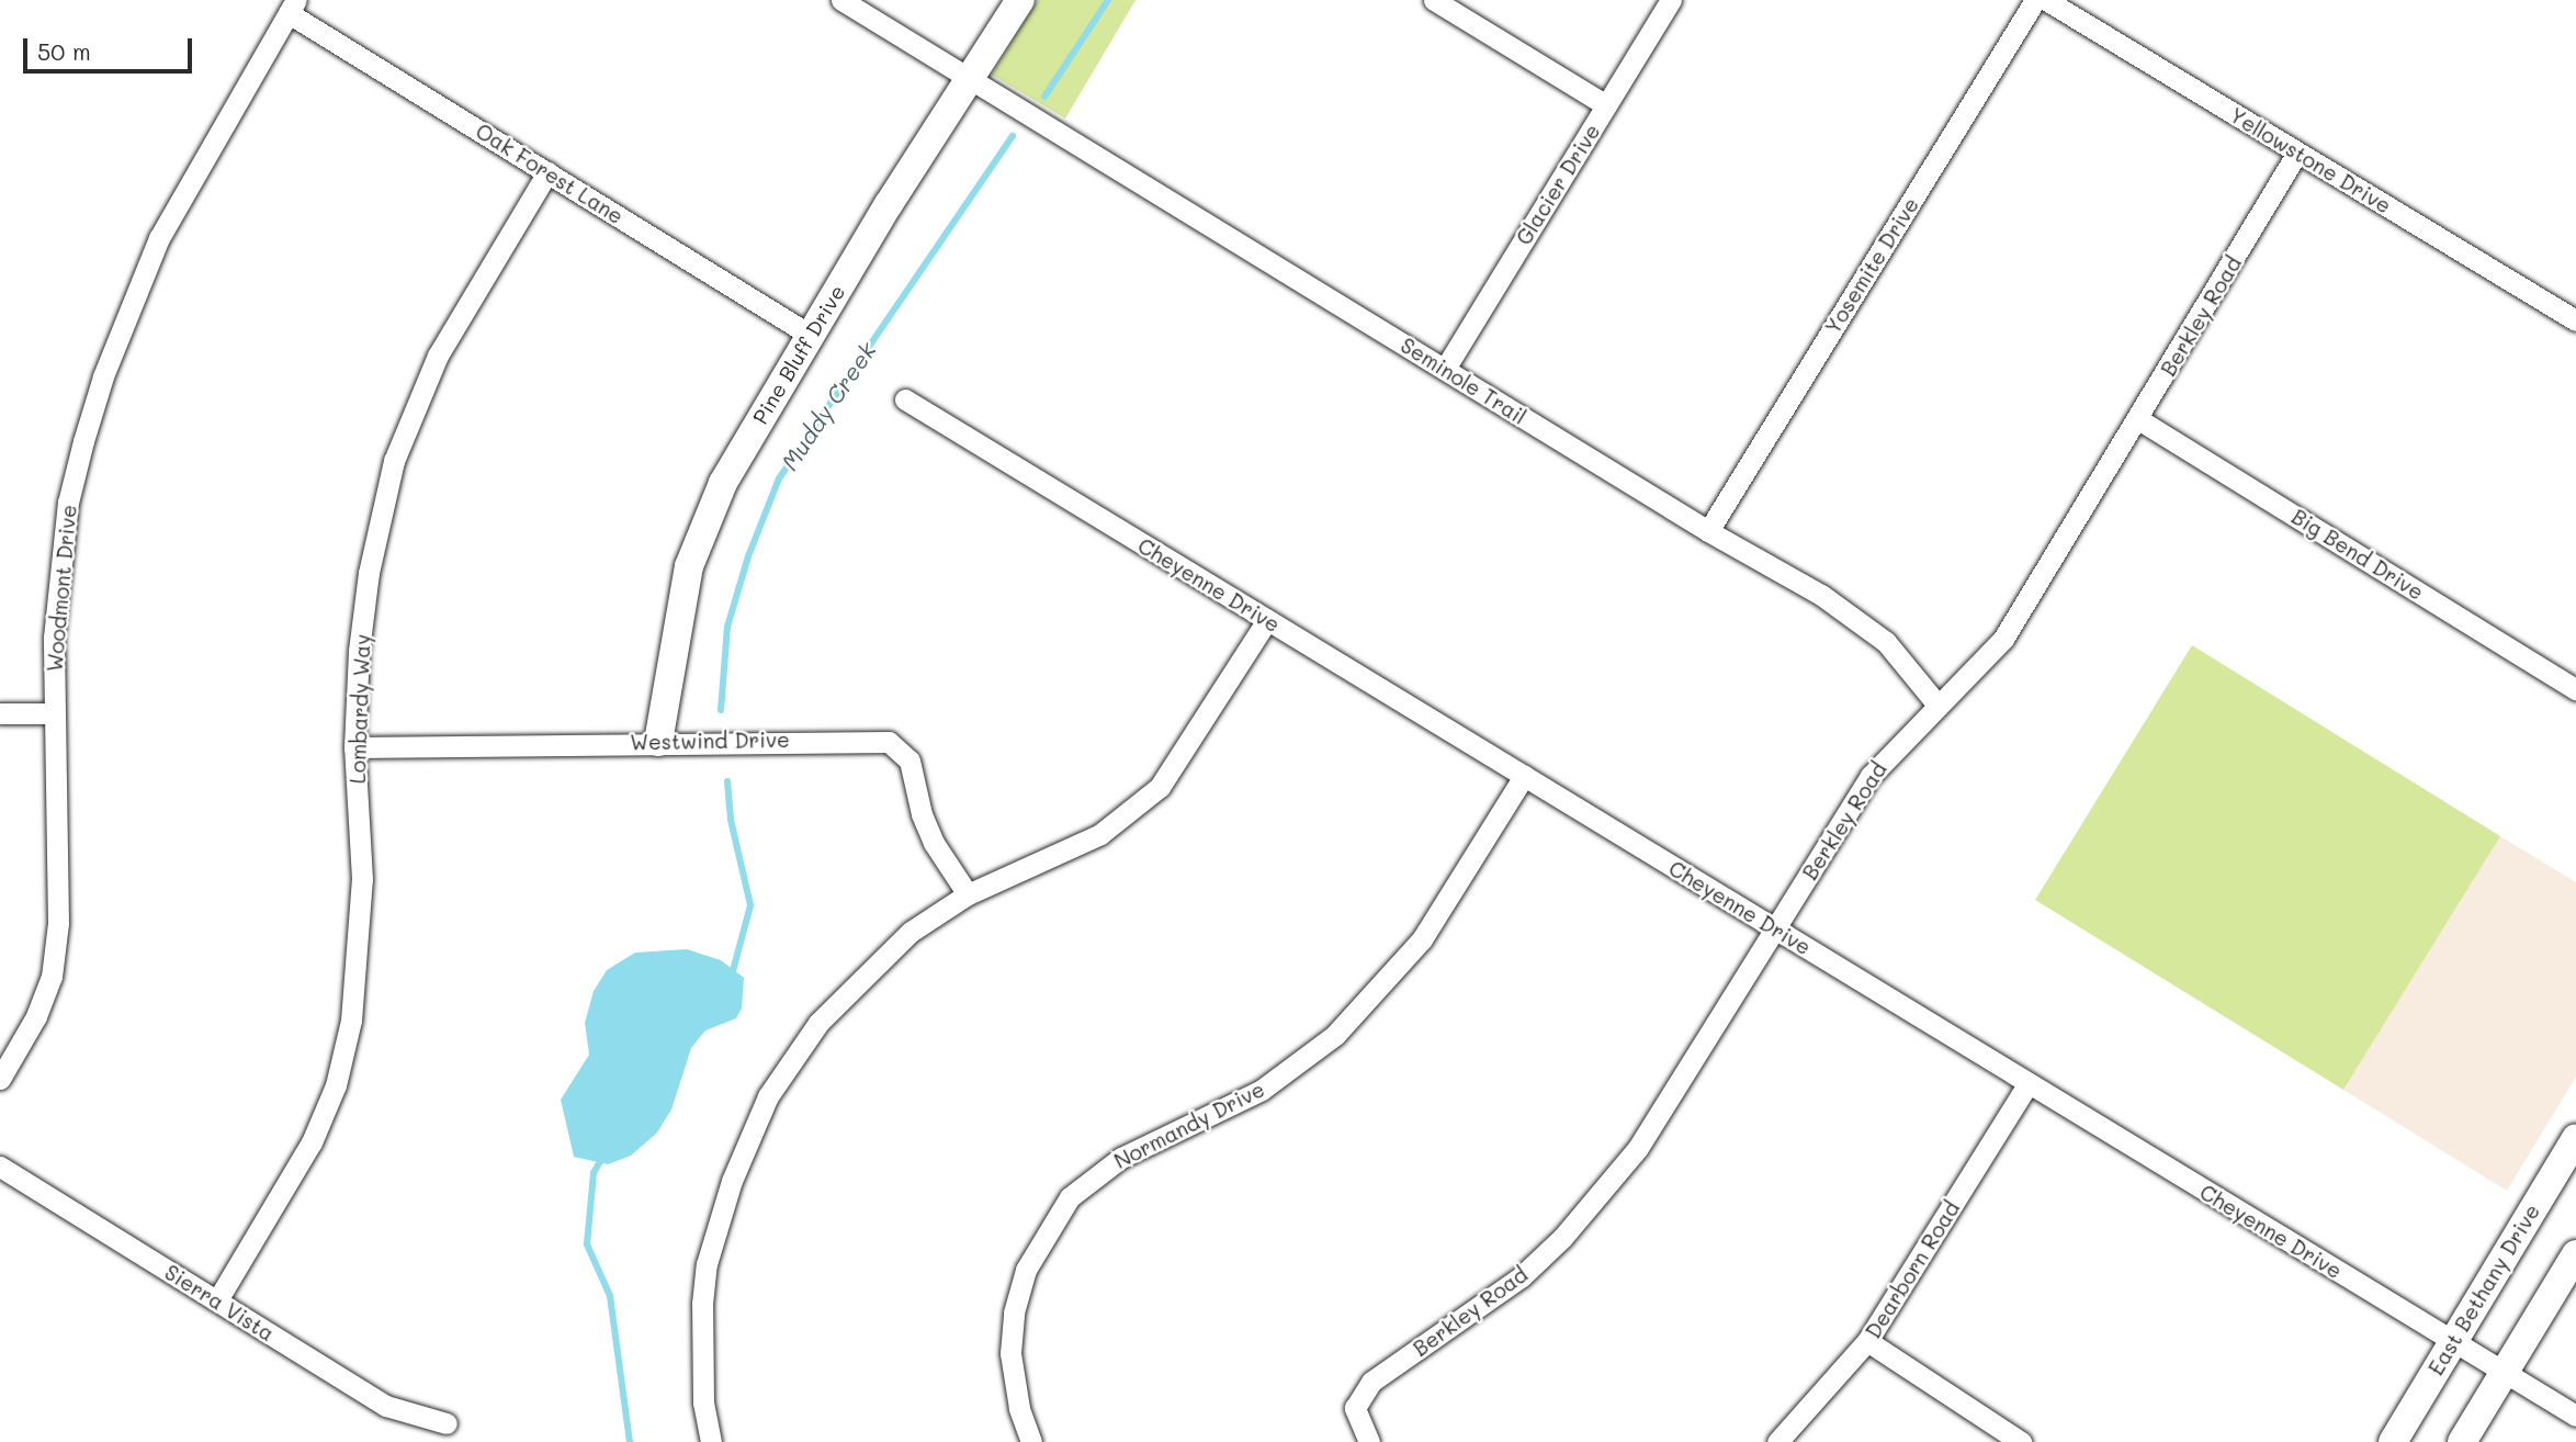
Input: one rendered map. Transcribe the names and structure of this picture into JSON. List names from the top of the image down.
{
  "streets": {
    "street": [
      "Yellowstone Drive",
      "Oak Forest Lane",
      "Glacier Drive",
      "Yosemite Drive",
      "Berkley Road",
      "Pine Bluff Drive",
      "Seminole Trail",
      "Big Bend Drive",
      "Cheyenne Drive",
      "Woodmont Drive",
      "Lombardy Way",
      "Westwind Drive",
      "Normandy Drive",
      "Dearborn Road",
      "East Bethany Drive",
      "Sierra Vista"
    ]
  },
  "crossings": [
    ["Yellowstone Drive", "Berkley Road"],
    ["Oak Forest Lane", "Pine Bluff Drive"],
    ["Oak Forest Lane", "Woodmont Drive"],
    ["Oak Forest Lane", "Lombardy Way"],
    ["Glacier Drive", "Seminole Trail"],
    ["Yosemite Drive", "Seminole Trail"],
    ["Berkley Road", "Seminole Trail"],
    ["Berkley Road", "Big Bend Drive"],
    ["Berkley Road", "Cheyenne Drive"],
    ["Pine Bluff Drive", "Seminole Trail"],
    ["Pine Bluff Drive", "Westwind Drive"],
    ["Cheyenne Drive", "Normandy Drive"],
    ["Cheyenne Drive", "Dearborn Road"],
    ["Cheyenne Drive", "East Bethany Drive"],
    ["Lombardy Way", "Westwind Drive"],
    ["Lombardy Way", "Sierra Vista"]
  ],
  "water": ["Muddy Creek"],
  "scale_bar": "50 m"
}
